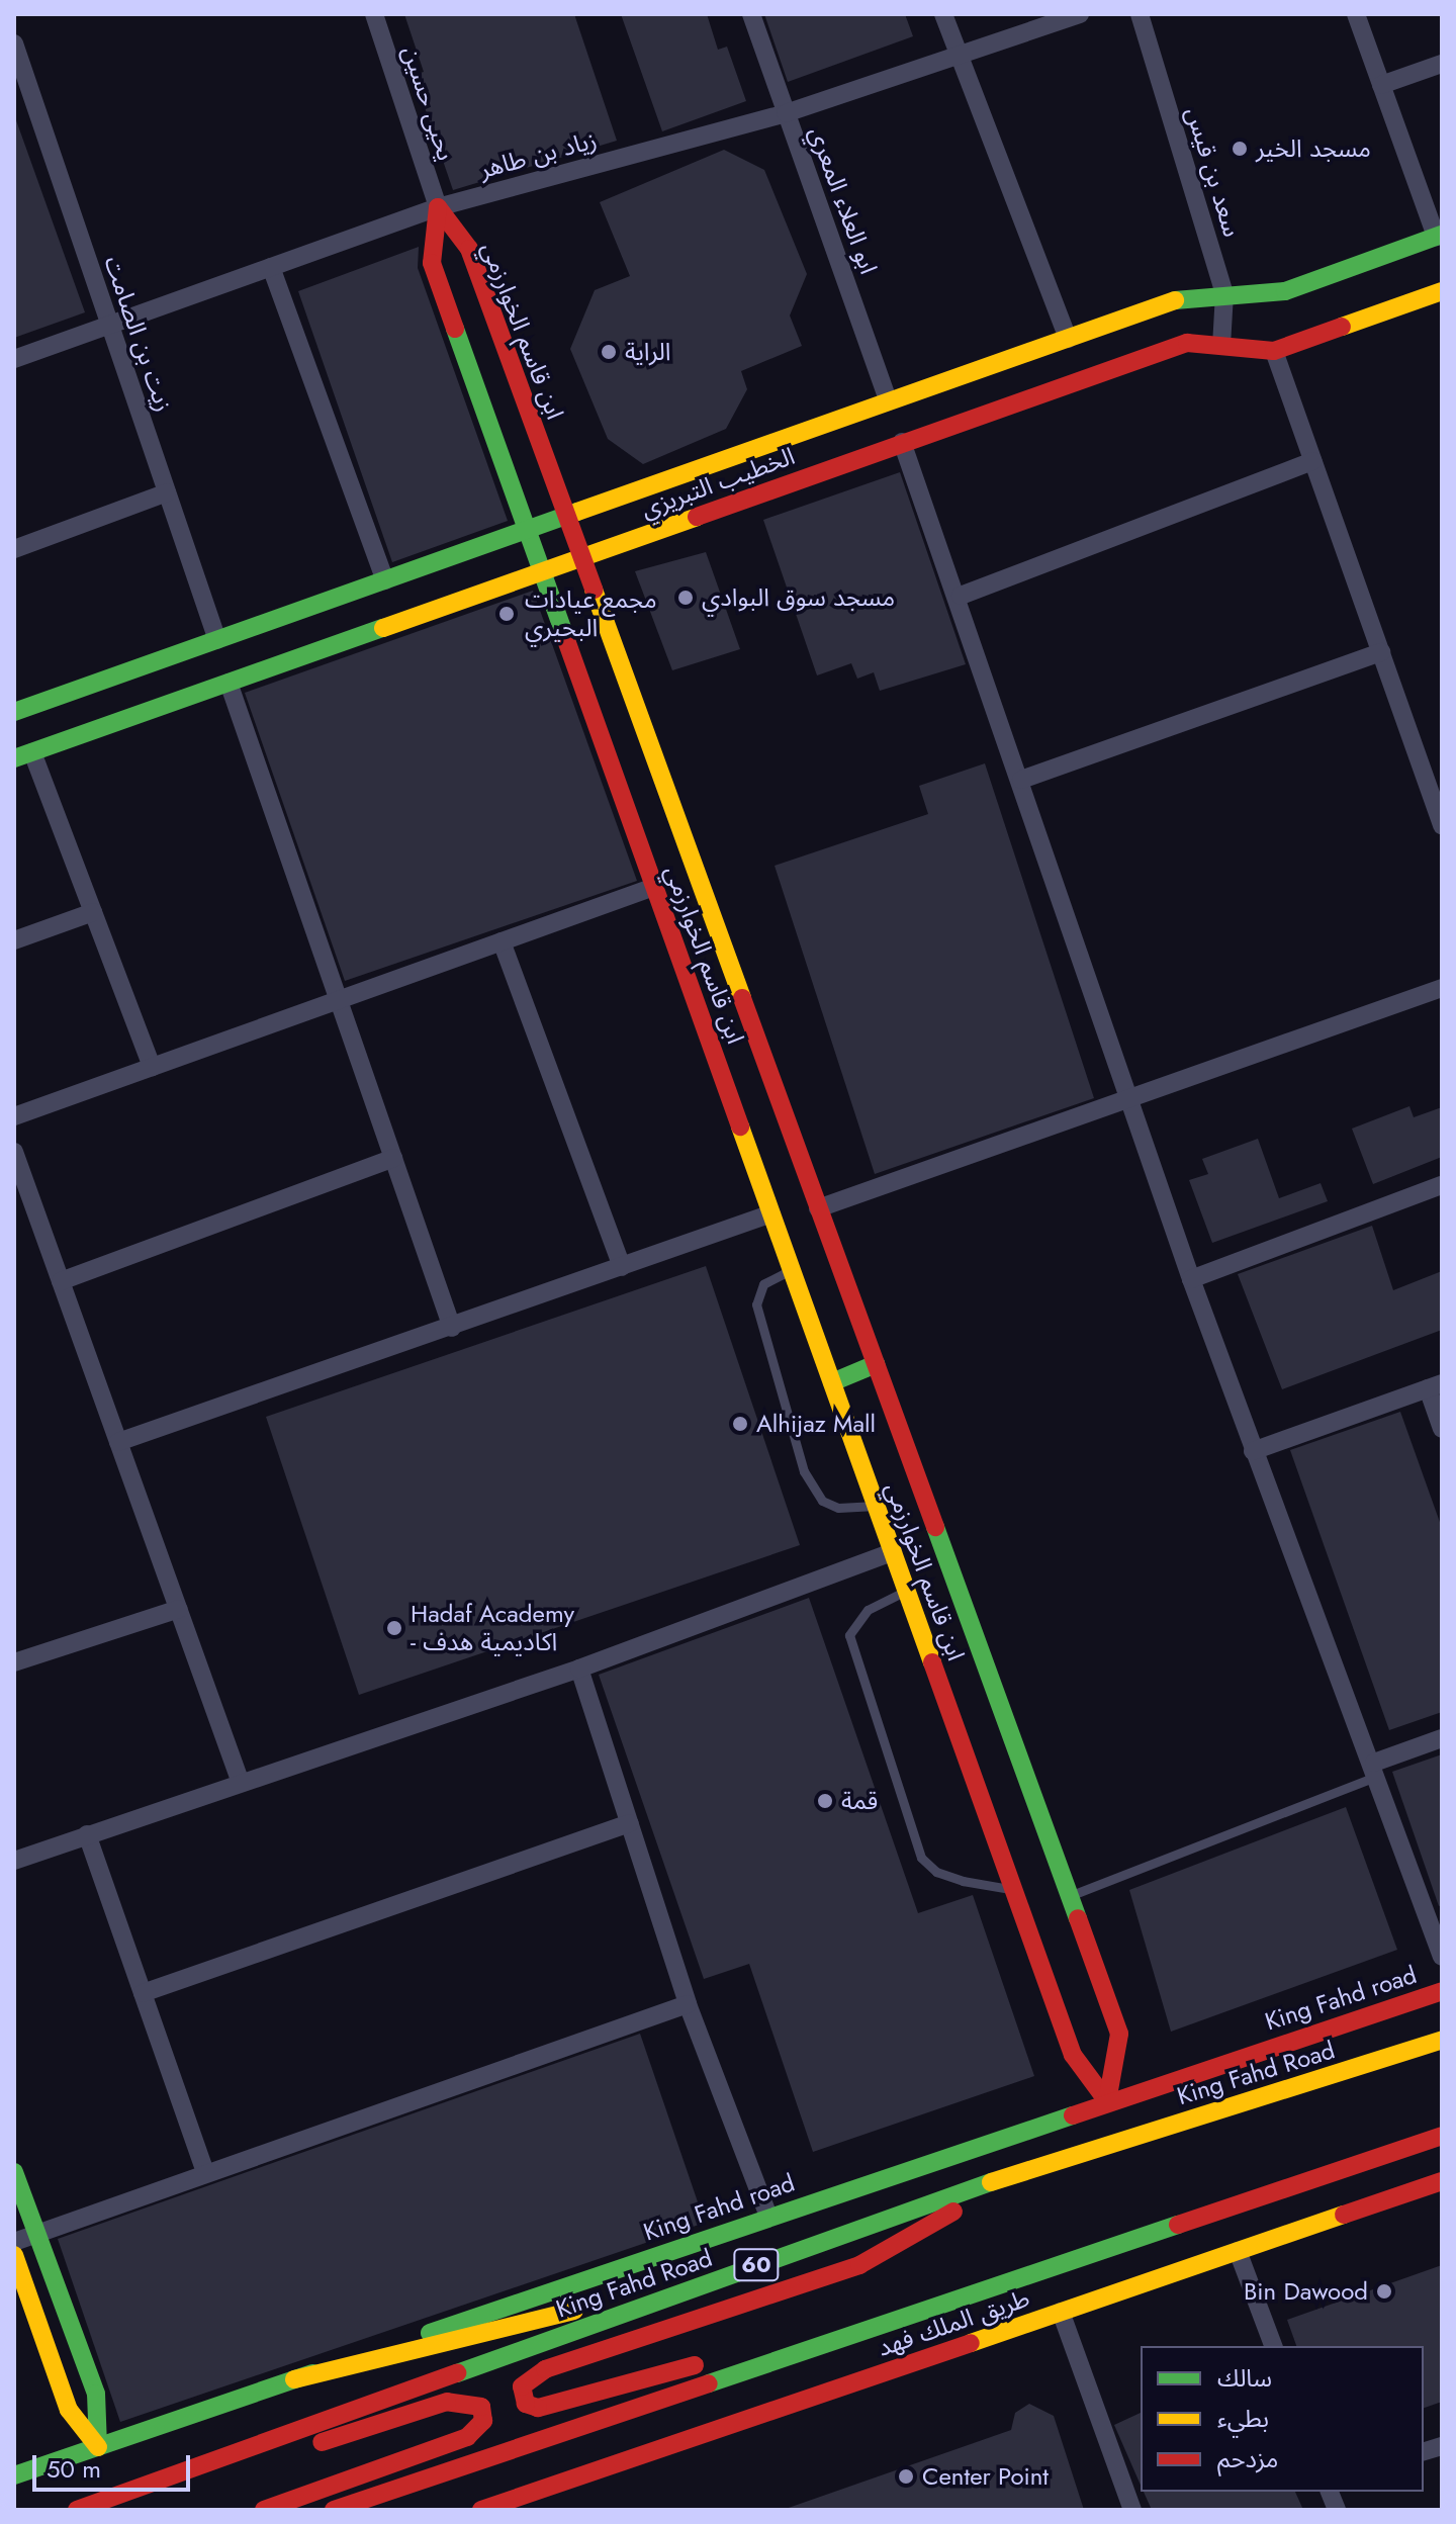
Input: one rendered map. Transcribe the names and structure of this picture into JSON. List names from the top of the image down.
{
  "streets": {
    "main road": [
      "ابن قاسم الخوارزمي",
      "الخطيب التبريزي",
      "King Fahd road",
      "King Fahd Road",
      "60",
      "طريق الملك فهد"
    ],
    "street": [
      "يحيى حسين",
      "زياد بن طاهر",
      "سعد بن قيس",
      "ابو العلاء المعري",
      "زيت بن الصامت"
    ]
  },
  "crossings": [
    ["يحيى حسين", "زياد بن طاهر"],
    ["يحيى حسين", "ابن قاسم الخوارزمي"],
    ["زياد بن طاهر", "ابو العلاء المعري"],
    ["زياد بن طاهر", "ابن قاسم الخوارزمي"],
    ["زياد بن طاهر", "زيت بن الصامت"],
    ["سعد بن قيس", "الخطيب التبريزي"],
    ["ابو العلاء المعري", "الخطيب التبريزي"],
    ["ابن قاسم الخوارزمي", "الخطيب التبريزي"],
    ["ابن قاسم الخوارزمي", "King Fahd road"],
    ["زيت بن الصامت", "الخطيب التبريزي"]
  ],
  "places": [
    "مسجد الخير",
    "الراية",
    "مسجد سوق البوادي",
    "مجمع عيادات البحيري",
    "Alhijaz Mall",
    "Hadaf Academy - اكاديمية هدف",
    "قمة",
    "Bin Dawood",
    "Center Point"
  ],
  "legend": ["سالك", "بطيء", "مزدحم"],
  "scale_bar": "50 m"
}
